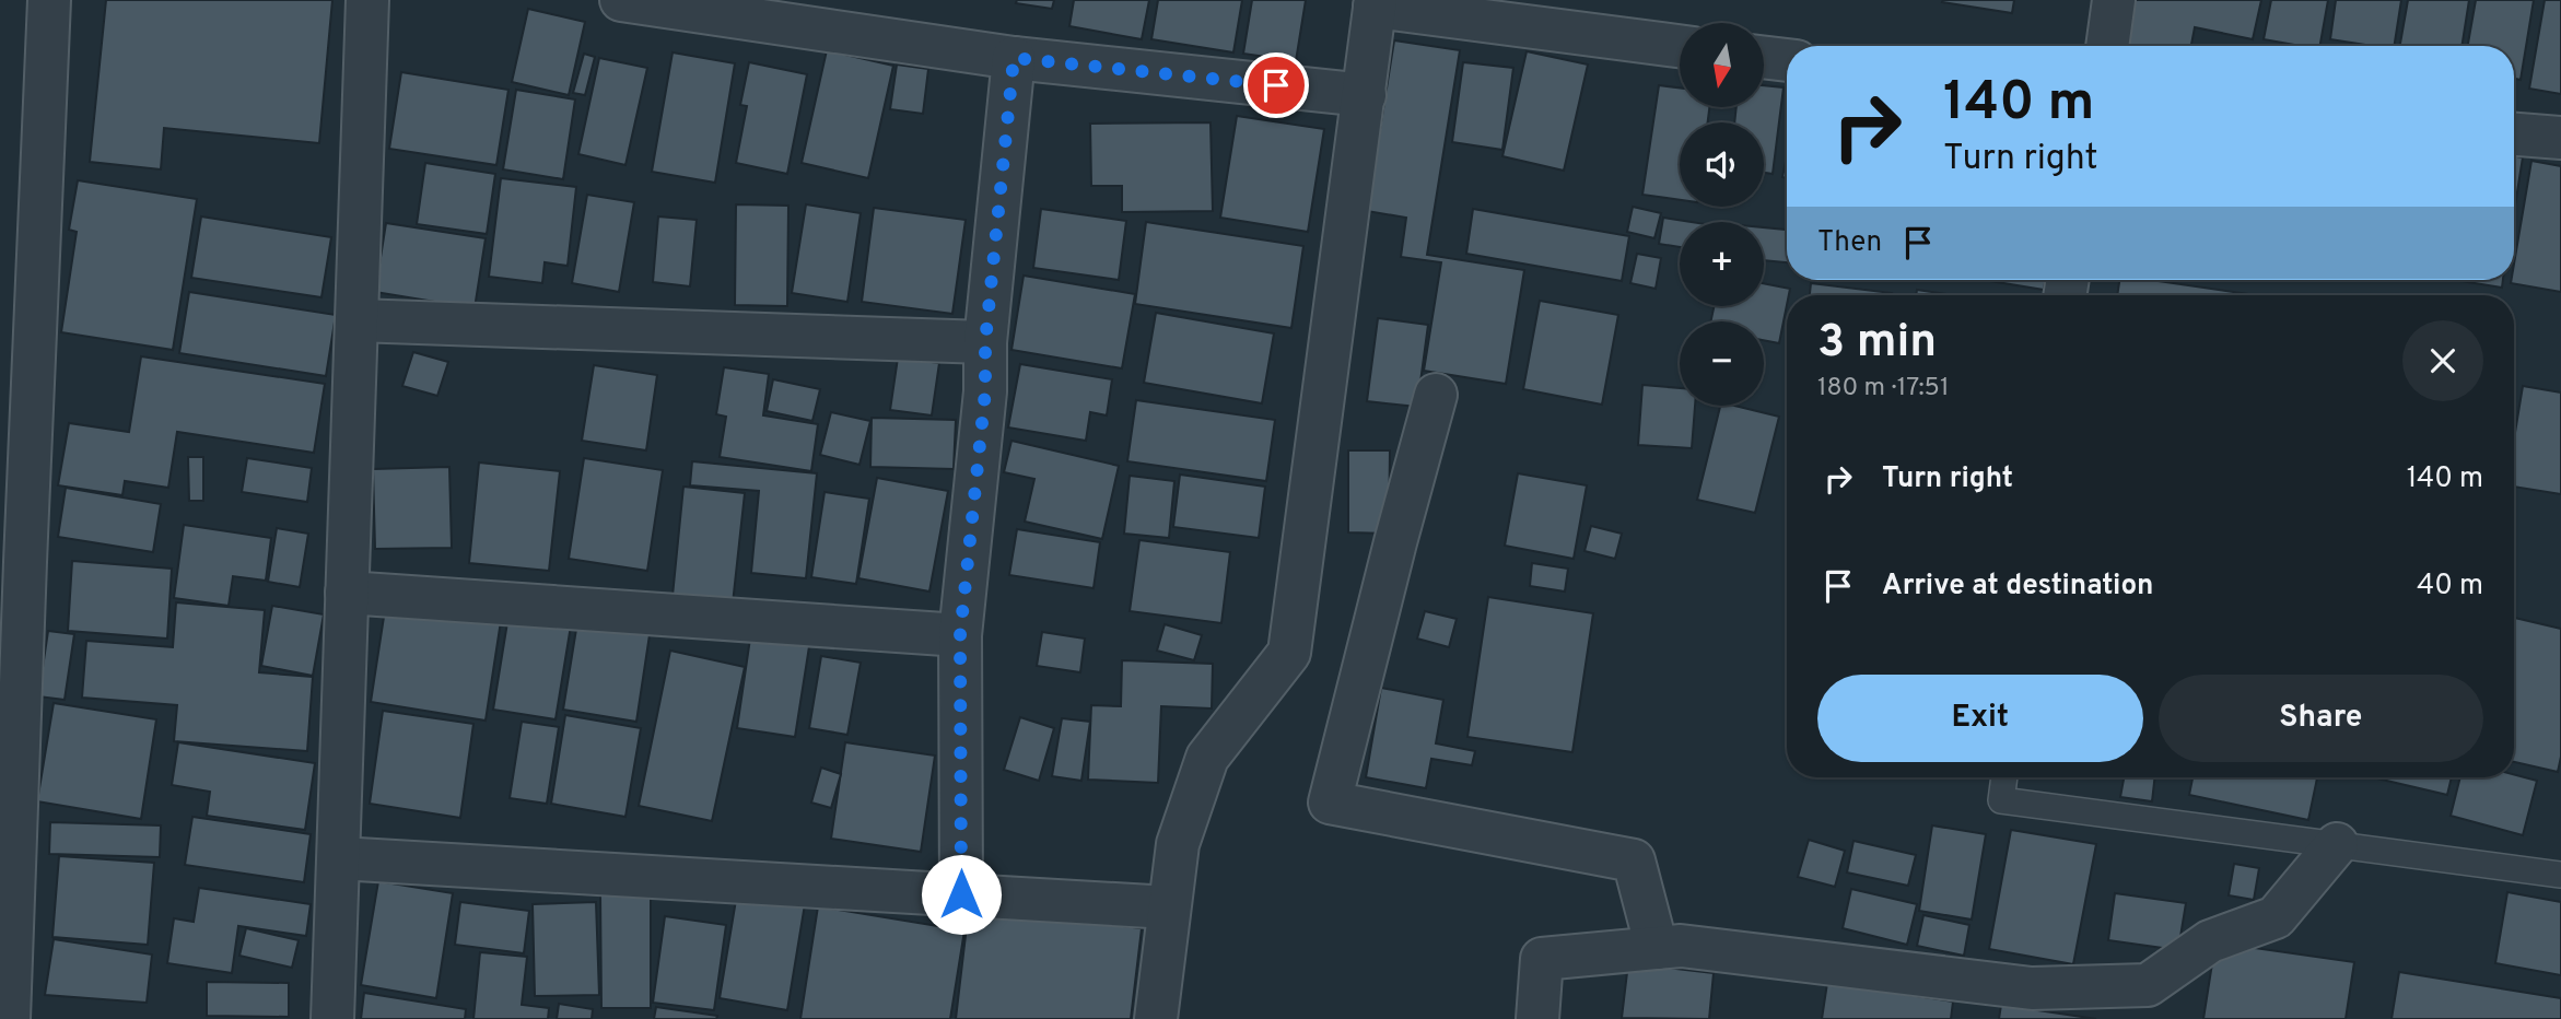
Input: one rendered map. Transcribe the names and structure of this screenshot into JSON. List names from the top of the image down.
{
  "north": "bottom",
  "page": {
    "map_buttons": ["+", "−"],
    "turn": ["140 m", "Turn right"],
    "then": "Then",
    "heading": ["3 min", "180 m · 17:51"],
    "list": [
      {
        "name": "Turn right",
        "value": "140 m"
      },
      {
        "name": "Arrive at destination",
        "value": "40 m"
      }
    ],
    "buttons": ["Exit", "Share"]
  }
}
